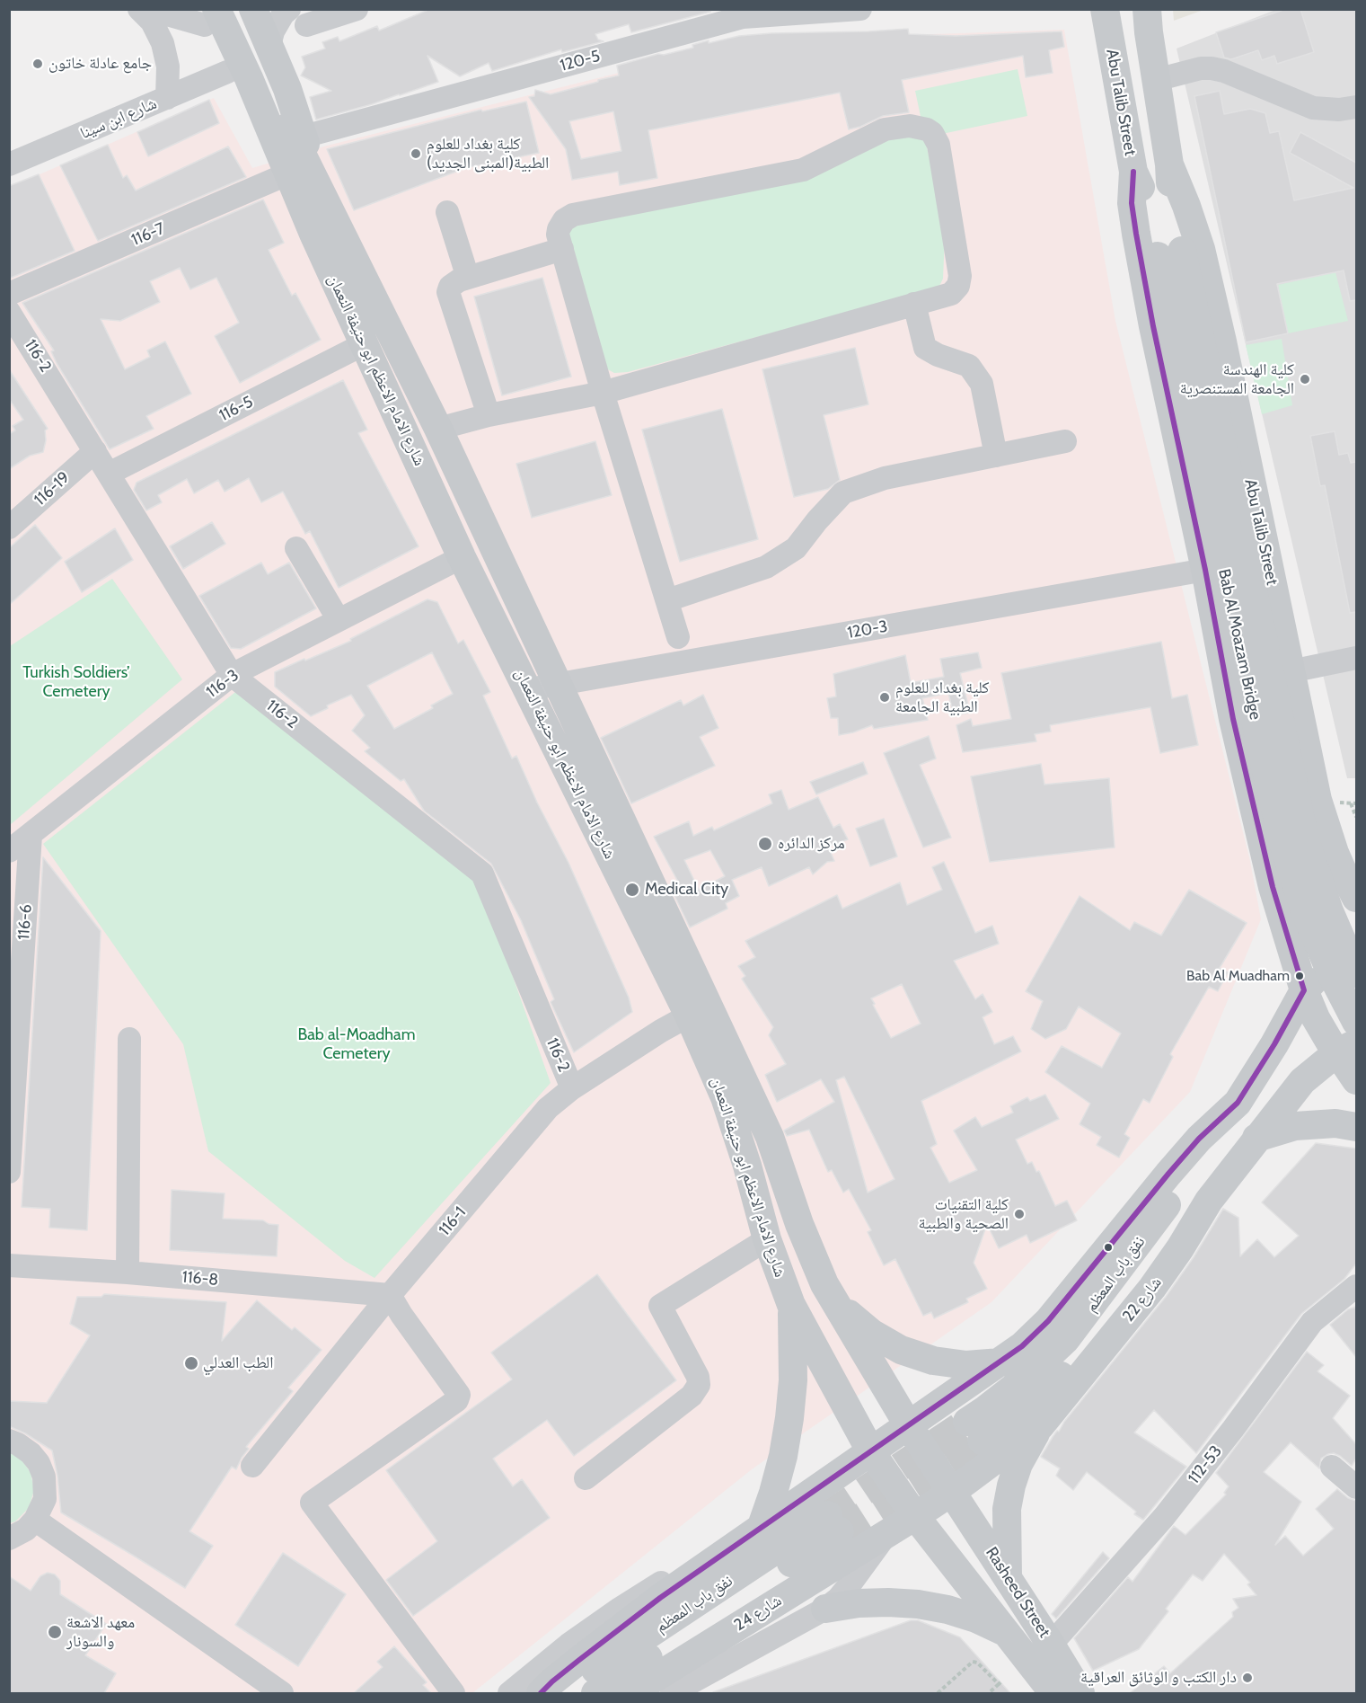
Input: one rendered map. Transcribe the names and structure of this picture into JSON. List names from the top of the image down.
{
  "streets": {
    "main road": [
      "Abu Talib Street",
      "شارع الامام الاعظم ابو حنيفة النعمان",
      "Bab Al Moazam Bridge",
      "نفق باب المعظم",
      "شارع 22",
      "Rasheed Street",
      "شارع 24"
    ],
    "street": [
      "120-5",
      "شارع ابن سينا",
      "116-7",
      "116-2",
      "116-5",
      "116-19",
      "120-3",
      "116-3",
      "116-6",
      "116-1",
      "116-8",
      "112-53"
    ]
  },
  "crossings": [
    ["Abu Talib Street", "Bab Al Moazam Bridge"],
    ["شارع ابن سينا", "شارع الامام الاعظم ابو حنيفة النعمان"],
    ["116-7", "شارع الامام الاعظم ابو حنيفة النعمان"],
    ["116-2", "116-5"],
    ["116-2", "116-19"],
    ["116-2", "116-3"],
    ["116-2", "116-1"],
    ["شارع الامام الاعظم ابو حنيفة النعمان", "116-5"],
    ["شارع الامام الاعظم ابو حنيفة النعمان", "120-3"],
    ["شارع الامام الاعظم ابو حنيفة النعمان", "116-3"],
    ["شارع الامام الاعظم ابو حنيفة النعمان", "116-1"],
    ["شارع الامام الاعظم ابو حنيفة النعمان", "Rasheed Street"],
    ["116-3", "116-6"],
    ["116-1", "116-8"],
    ["نفق باب المعظم", "شارع 22"],
    ["شارع 22", "Rasheed Street"],
    ["شارع 22", "شارع 24"],
    ["112-53", "Rasheed Street"],
    ["Rasheed Street", "شارع 24"]
  ],
  "parks": ["Turkish Soldiers’ Cemetery", "Bab al-Moadham Cemetery"],
  "places": [
    "جامع عادلة خاتون",
    "كلية بغداد للعلوم الطبية(المبنى الجديد)",
    "كلية الهندسة الجامعة المستنصرية",
    "كلية بغداد للعلوم الطبية الجامعة",
    "مركز الدائره",
    "Medical City",
    "Bab Al Muadham",
    "كلية التقنيات الصحية والطبية",
    "الطب العدلي",
    "معهد الاشعة والسونار",
    "دار الكتب و الوثائق العراقية"
  ]
}
